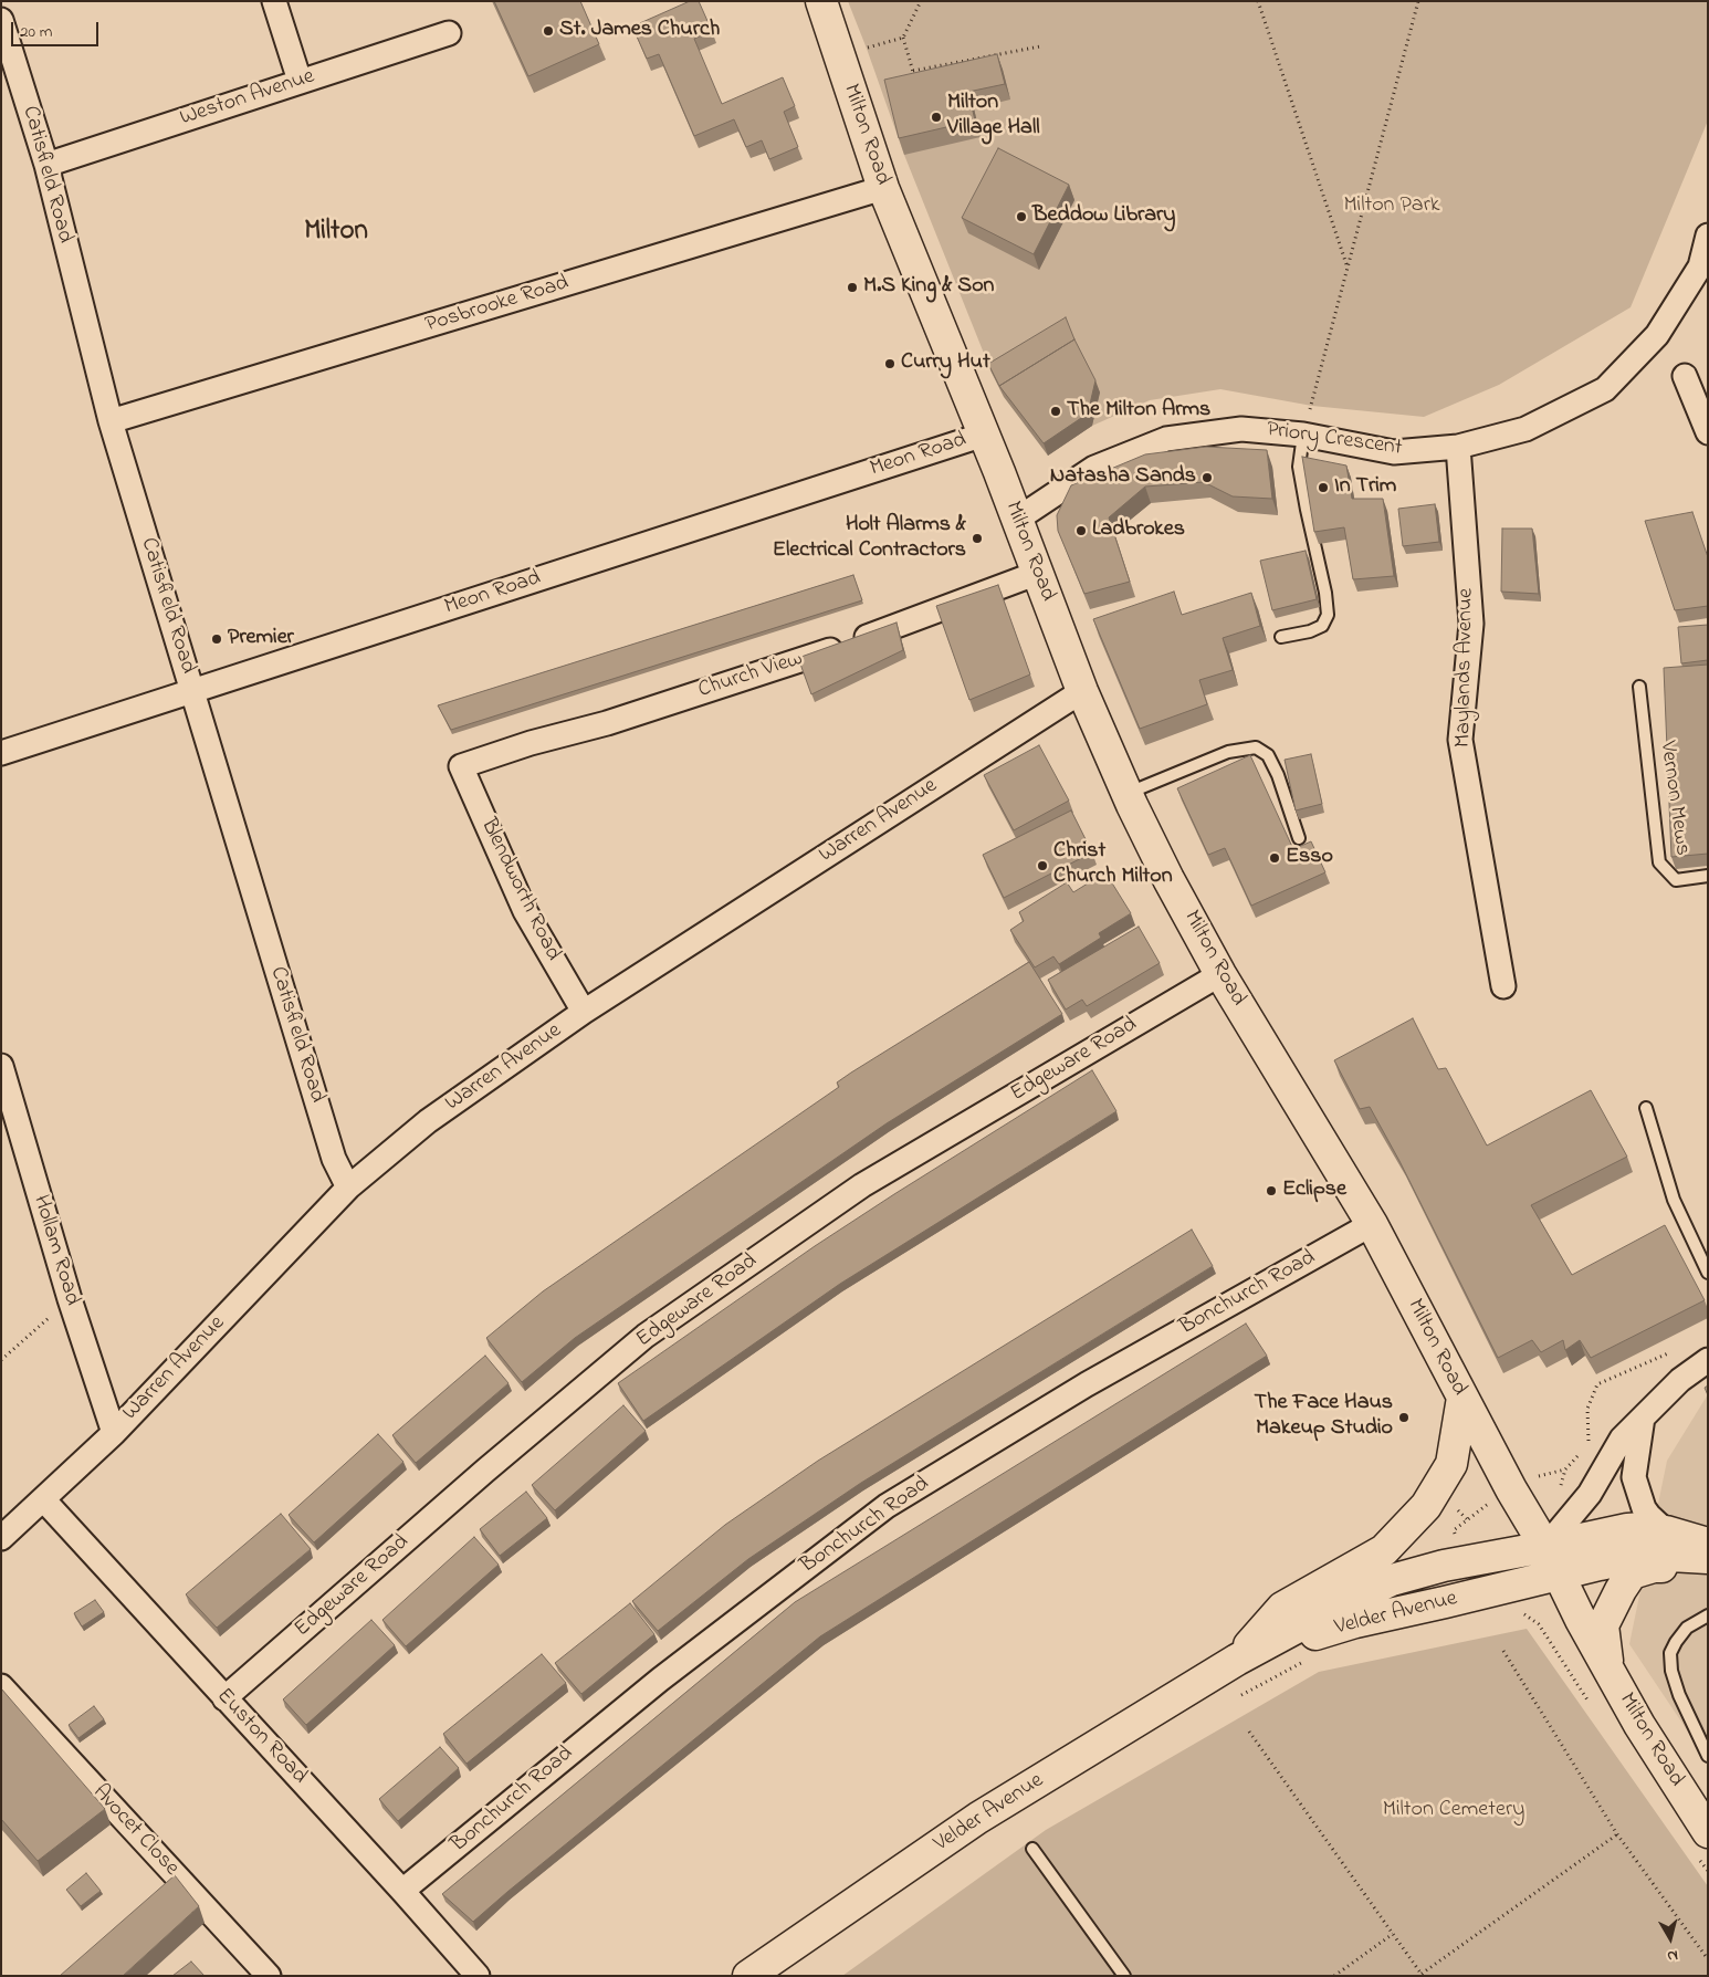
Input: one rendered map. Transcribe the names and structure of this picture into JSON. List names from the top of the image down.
{
  "streets": {
    "main road": ["Milton Road", "Velder Avenue"],
    "street": [
      "Weston Avenue",
      "Catisfield Road",
      "Posbrooke Road",
      "Priory Crescent",
      "Meon Road",
      "Maylands Avenue",
      "Church View",
      "Warren Avenue",
      "Blendworth Road",
      "Edgeware Road",
      "Hollam Road",
      "Bonchurch Road",
      "Euston Road",
      "Avocet Close"
    ],
    "lane": ["Vernon Mews"]
  },
  "crossings": [
    ["Weston Avenue", "Catisfield Road"],
    ["Milton Road", "Posbrooke Road"],
    ["Milton Road", "Priory Crescent"],
    ["Milton Road", "Meon Road"],
    ["Milton Road", "Church View"],
    ["Milton Road", "Warren Avenue"],
    ["Milton Road", "Edgeware Road"],
    ["Milton Road", "Bonchurch Road"],
    ["Milton Road", "Velder Avenue"],
    ["Catisfield Road", "Posbrooke Road"],
    ["Catisfield Road", "Meon Road"],
    ["Catisfield Road", "Warren Avenue"],
    ["Priory Crescent", "Maylands Avenue"],
    ["Church View", "Blendworth Road"],
    ["Warren Avenue", "Blendworth Road"],
    ["Warren Avenue", "Hollam Road"],
    ["Warren Avenue", "Euston Road"],
    ["Edgeware Road", "Euston Road"],
    ["Bonchurch Road", "Euston Road"]
  ],
  "districts": ["Milton"],
  "parks": ["Milton Park", "Milton Cemetery"],
  "places": [
    "St. James Church",
    "Milton Village Hall",
    "Beddow Library",
    "M.S King & Son",
    "Curry Hut",
    "The Milton Arms",
    "Natasha Sands",
    "In Trim",
    "Ladbrokes",
    "Holt Alarms & Electrical Contractors",
    "Premier",
    "Esso",
    "Christ Church Milton",
    "Eclipse",
    "The Face Haus Makeup Studio"
  ],
  "scale_bar": "20 m",
  "north": "bottom"
}
